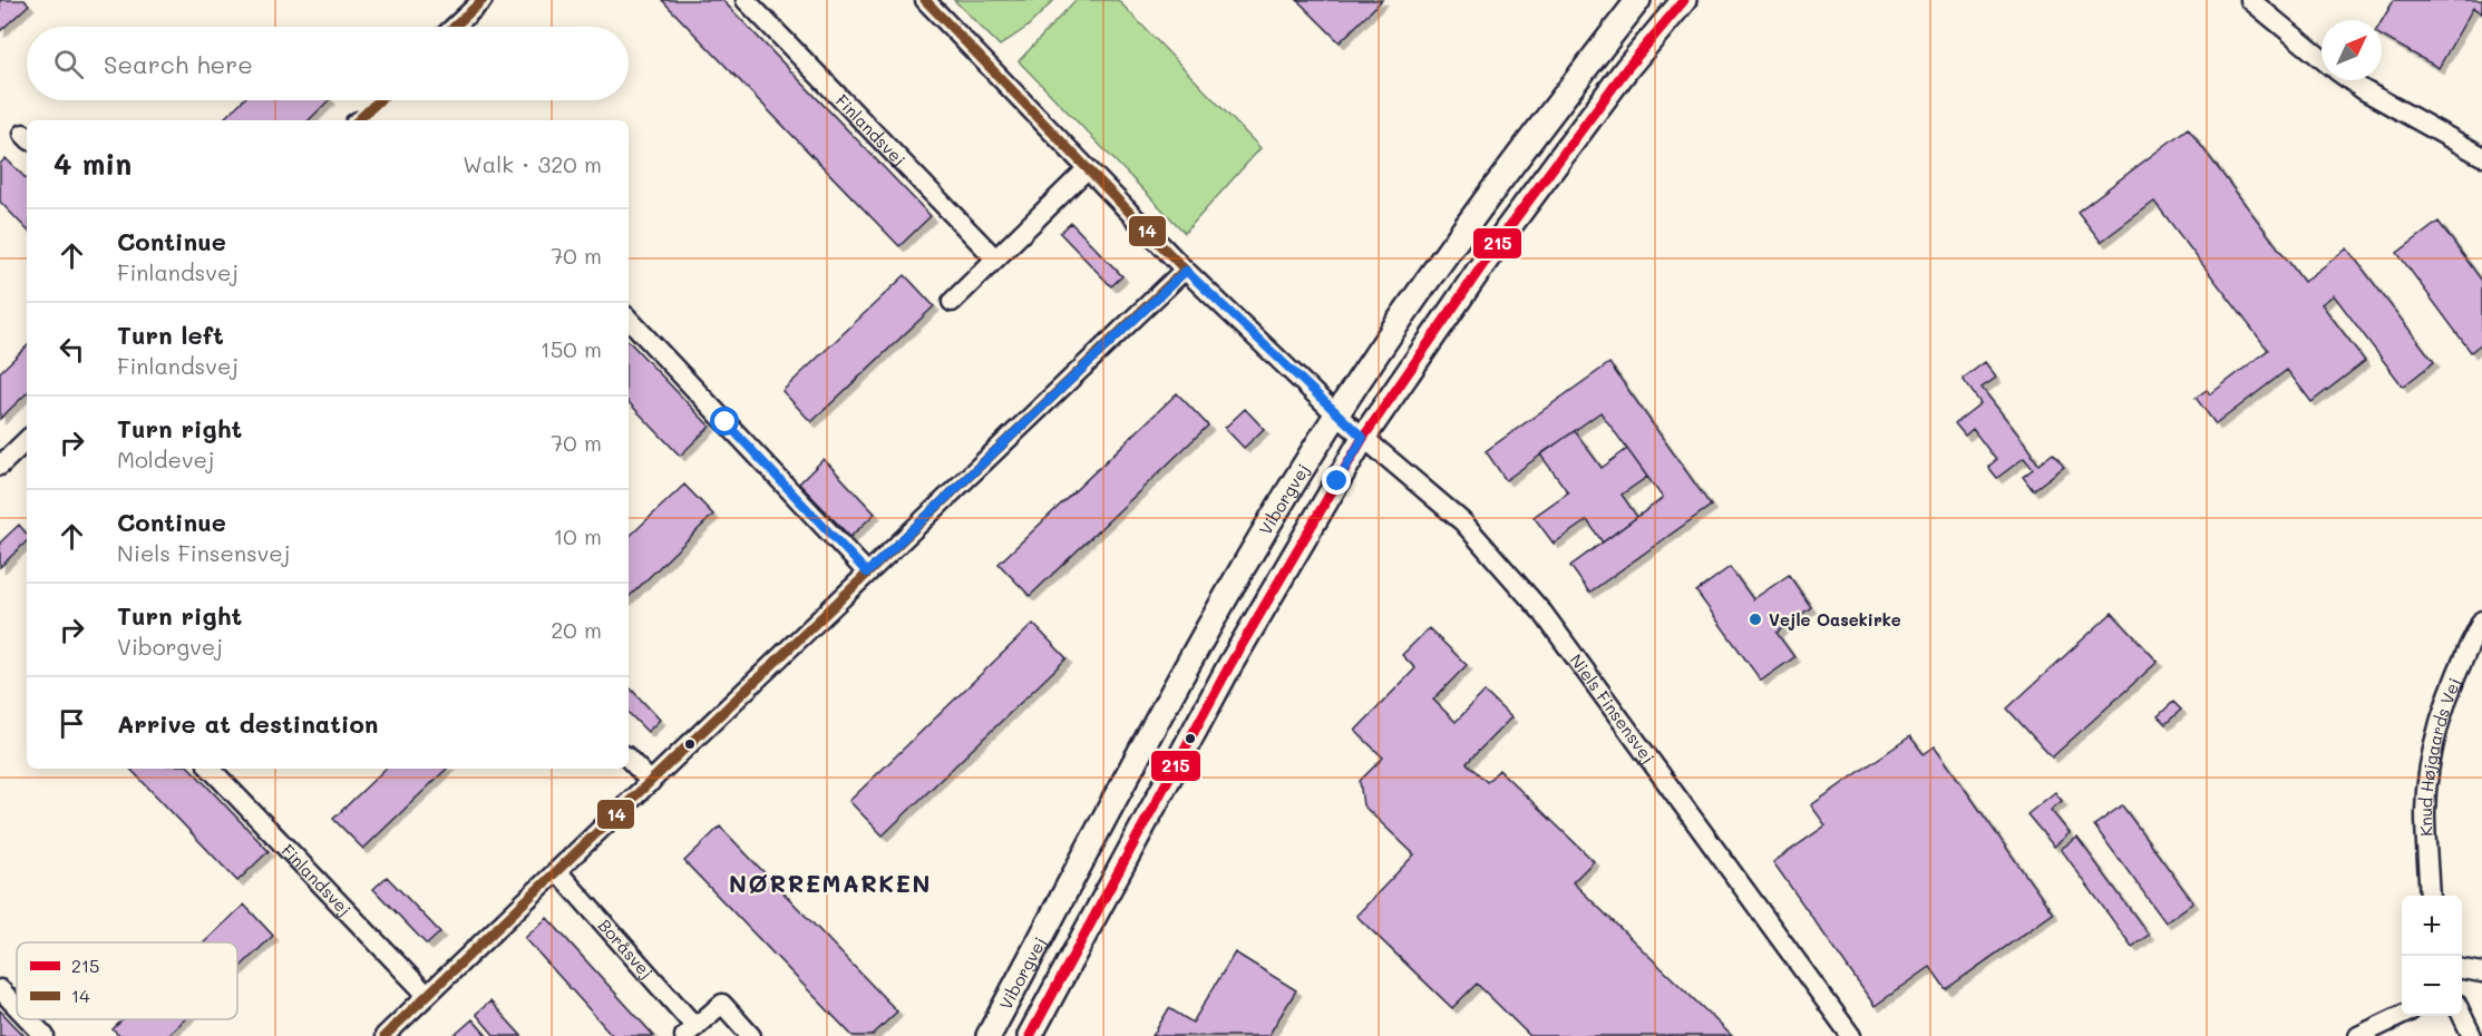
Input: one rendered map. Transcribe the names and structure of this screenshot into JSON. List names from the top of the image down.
{
  "streets": {
    "street": [
      "Finlandsvej",
      "Viborgvej",
      "Niels Finsensvej",
      "Knud Højgaards Vej",
      "Boråsvej"
    ]
  },
  "crossings": [
    ["Viborgvej", "Niels Finsensvej"]
  ],
  "districts": ["NØRREMARKEN"],
  "places": ["Vejle Oasekirke"],
  "lines": ["transit line 215", "transit line 14"],
  "legend": ["215", "14"],
  "north": "top right",
  "page": {
    "search": "Search here",
    "heading": ["4 min", "Walk · 320 m"],
    "list": [
      ["Continue", "Finlandsvej", "70 m"],
      ["Turn left", "Finlandsvej", "150 m"],
      ["Turn right", "Moldevej", "70 m"],
      ["Continue", "Niels Finsensvej", "10 m"],
      ["Turn right", "Viborgvej", "20 m"],
      "Arrive at destination"
    ],
    "map_buttons": ["+", "−"]
  }
}
